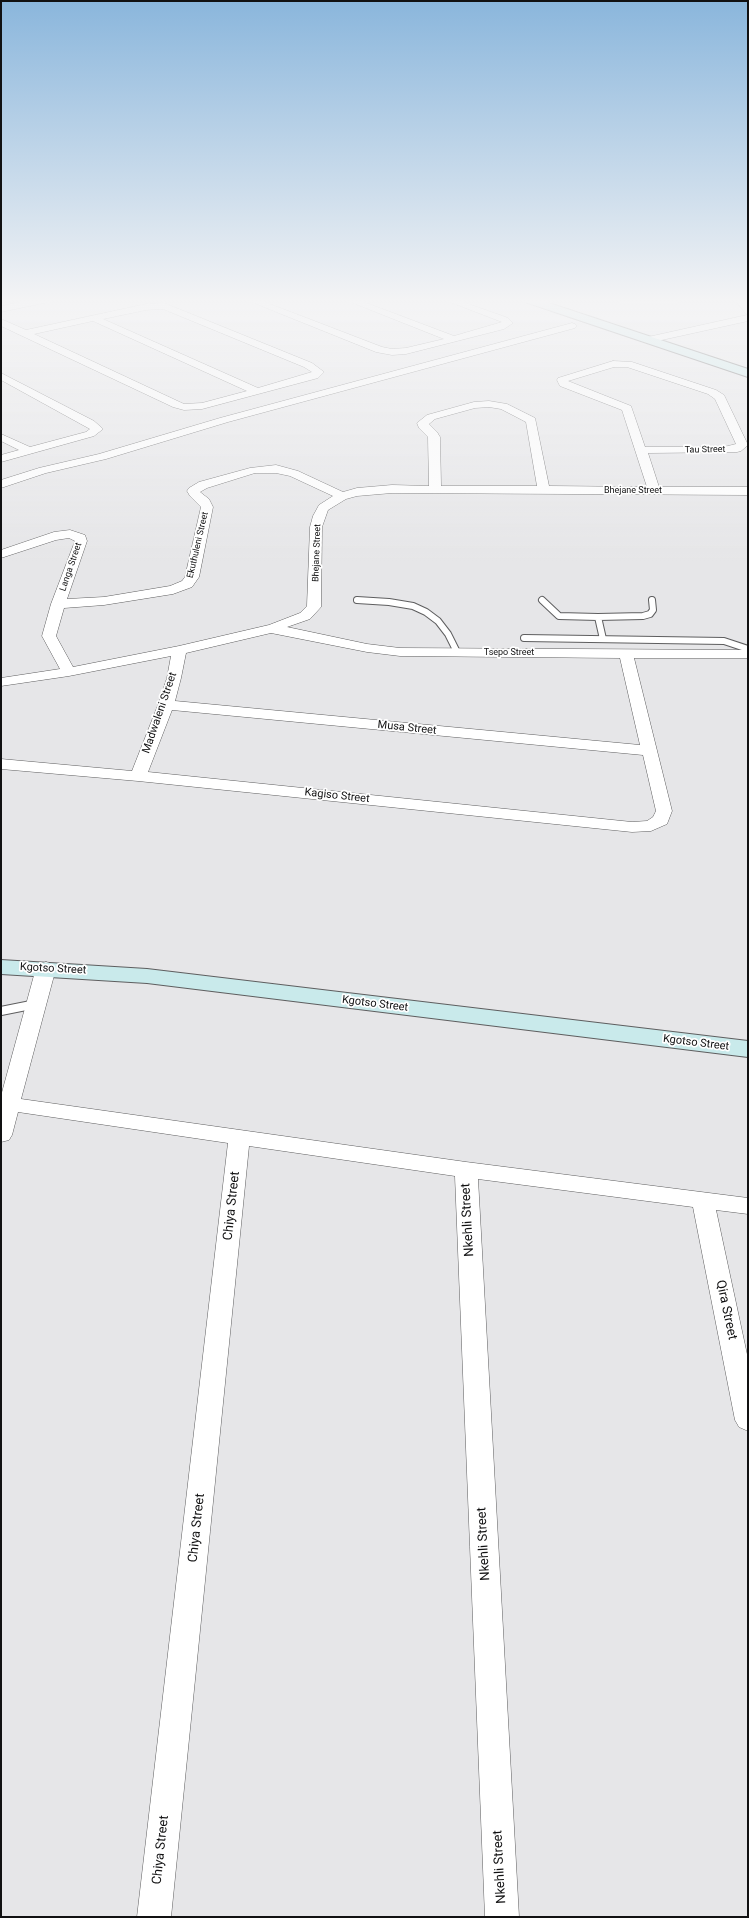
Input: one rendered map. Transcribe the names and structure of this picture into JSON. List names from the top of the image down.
{
  "streets": {
    "street": [
      "Tau Street",
      "Bhejane Street",
      "Ekuthuleni Street",
      "Langa Street",
      "Tsepo Street",
      "Madwaleni Street",
      "Musa Street",
      "Kagiso Street",
      "Kgotso Street",
      "Chiya Street",
      "Nkehli Street",
      "Qira Street"
    ]
  },
  "crossings": [
    ["Tau Street", "Bhejane Street"],
    ["Bhejane Street", "Ekuthuleni Street"],
    ["Bhejane Street", "Langa Street"],
    ["Bhejane Street", "Tsepo Street"],
    ["Bhejane Street", "Madwaleni Street"],
    ["Ekuthuleni Street", "Langa Street"],
    ["Madwaleni Street", "Musa Street"],
    ["Madwaleni Street", "Kagiso Street"],
    ["Musa Street", "Kagiso Street"]
  ]
}
